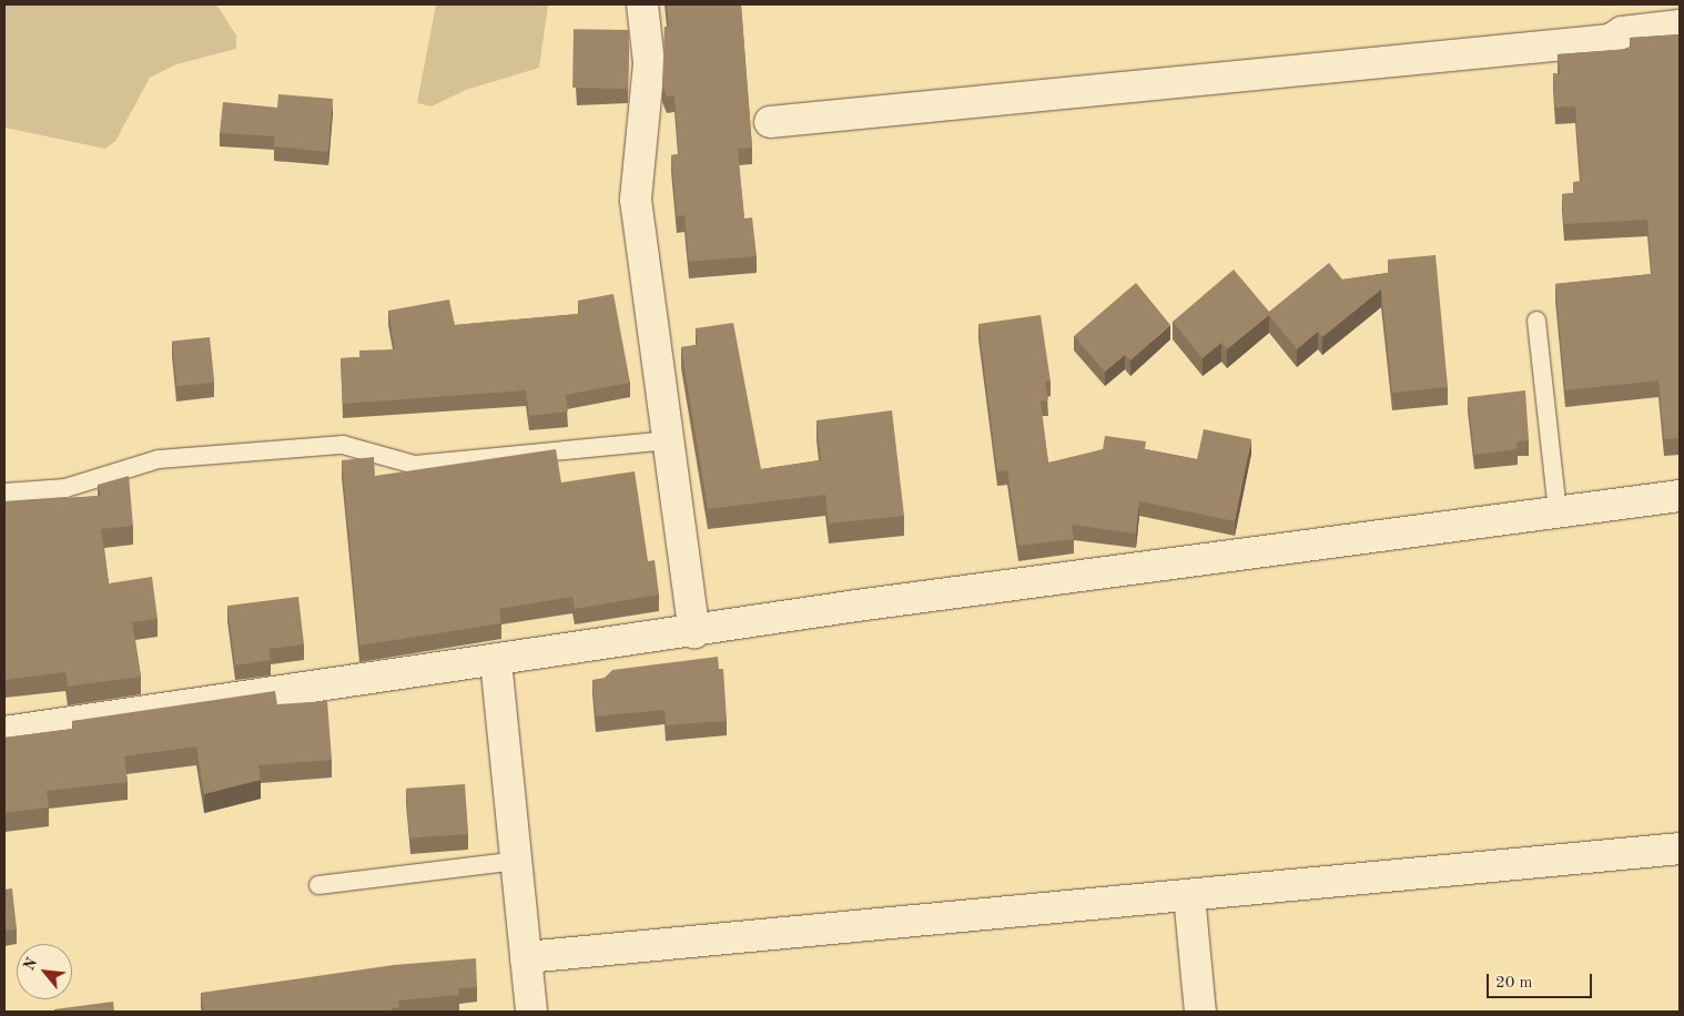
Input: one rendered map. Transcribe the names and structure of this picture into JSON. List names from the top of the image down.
{
  "scale_bar": "20 m",
  "north": "top left"
}
